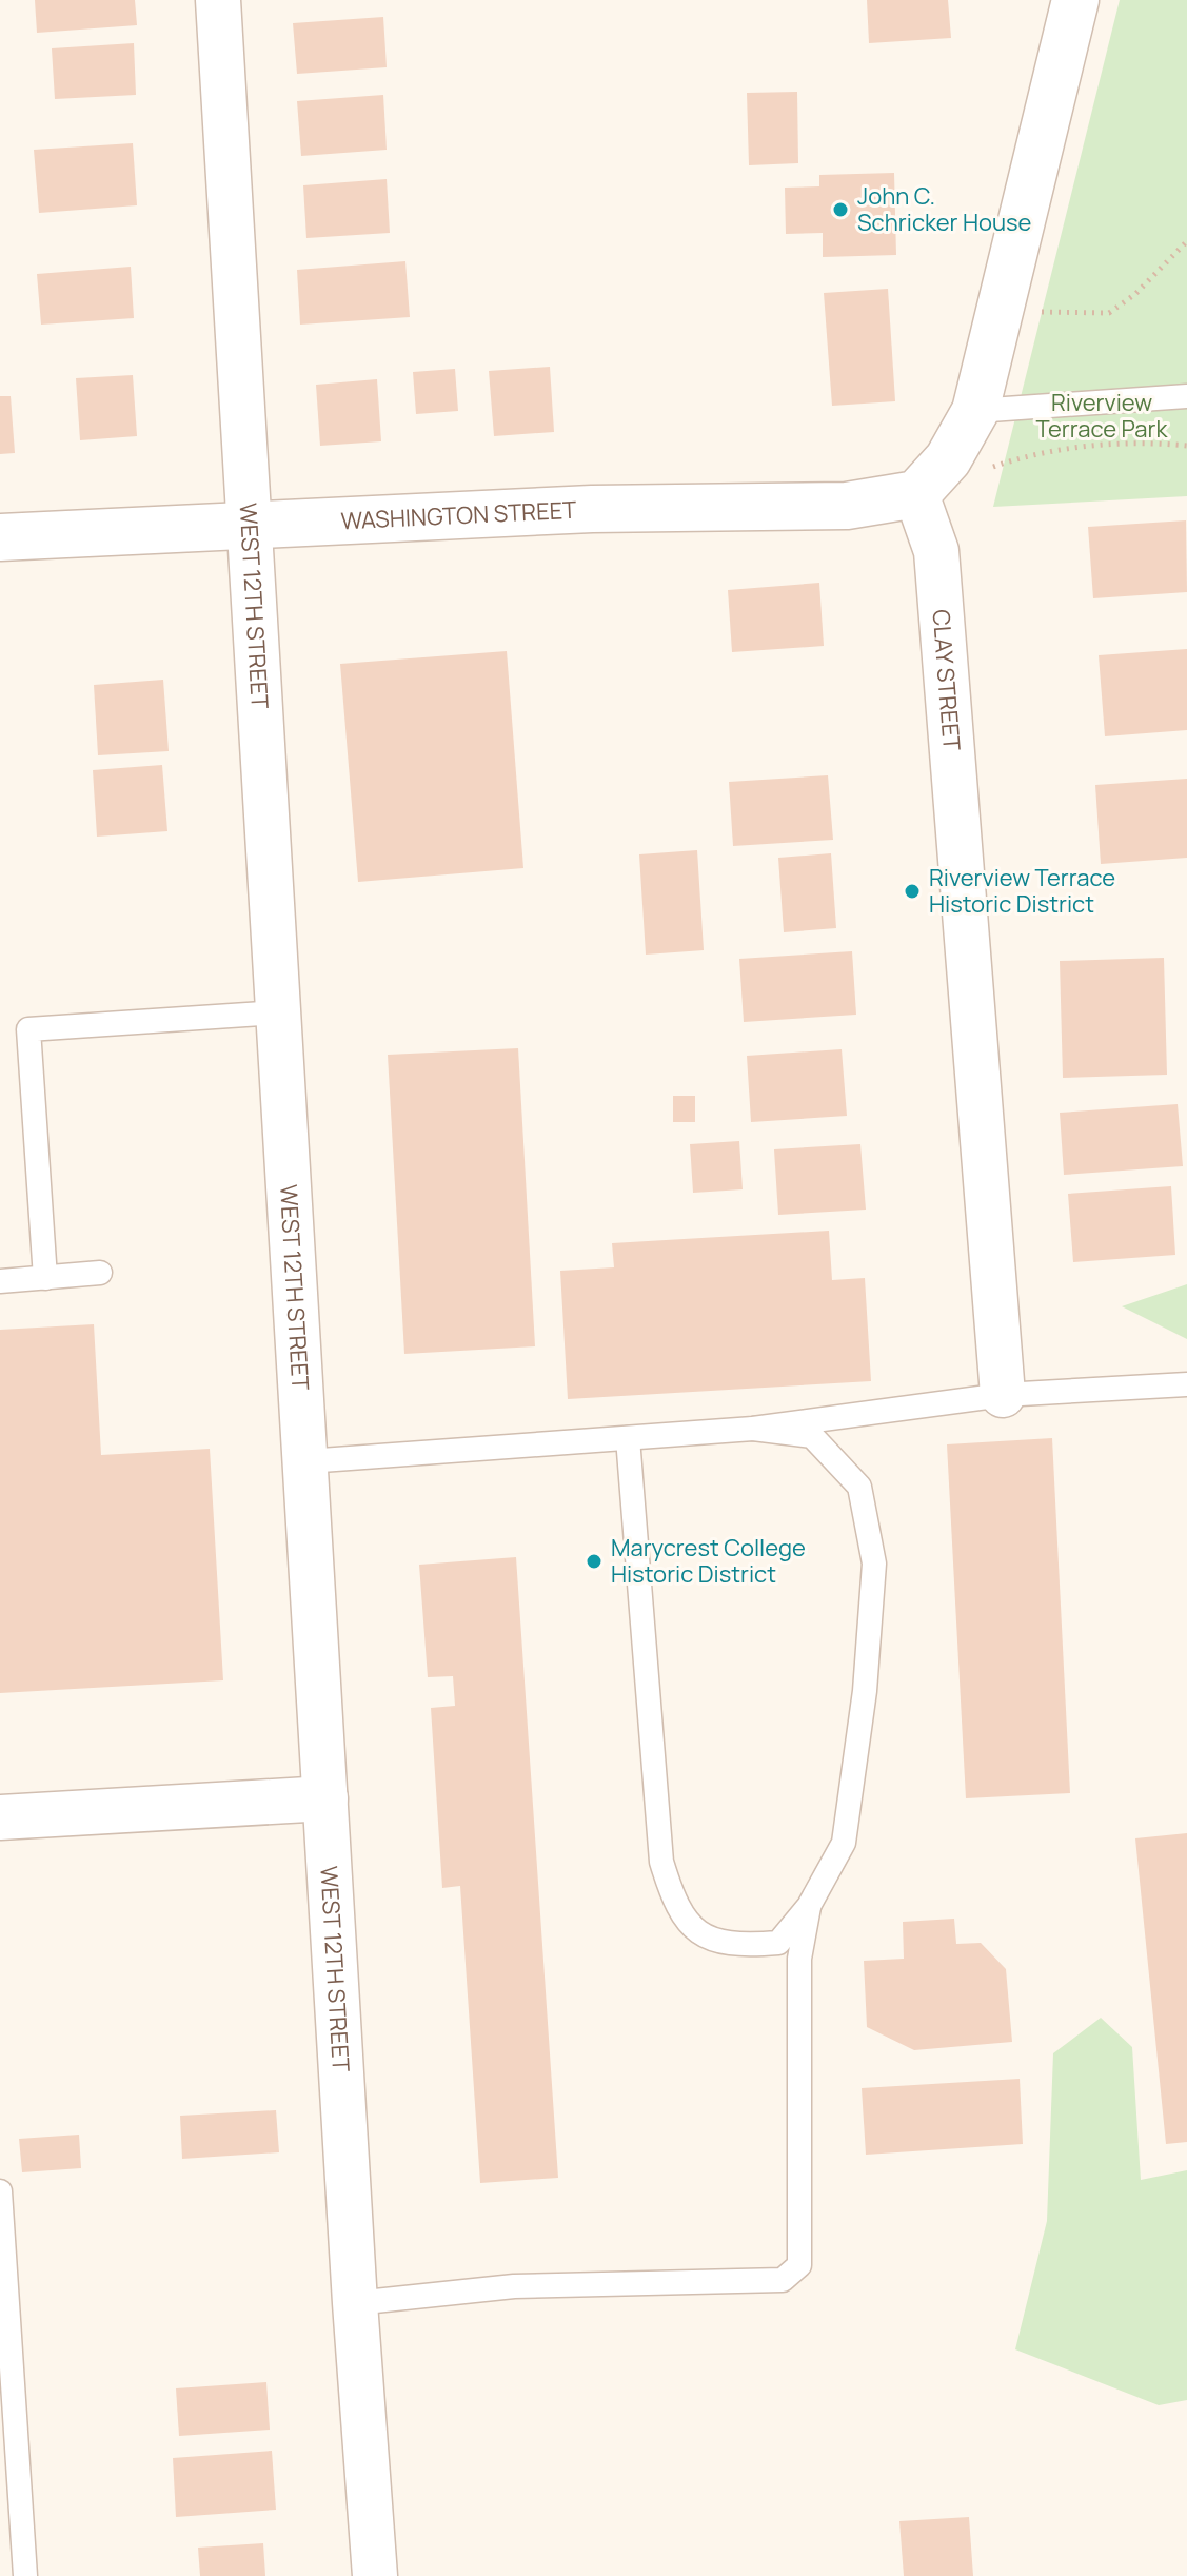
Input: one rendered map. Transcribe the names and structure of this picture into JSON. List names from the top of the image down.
{
  "streets": {
    "street": ["WASHINGTON STREET", "WEST 12TH STREET", "CLAY STREET"]
  },
  "crossings": [
    ["WASHINGTON STREET", "WEST 12TH STREET"],
    ["WASHINGTON STREET", "CLAY STREET"]
  ],
  "parks": ["Riverview Terrace Park"],
  "places": ["John C. Schricker House", "Riverview Terrace Historic District", "Marycrest College Historic District"]
}
